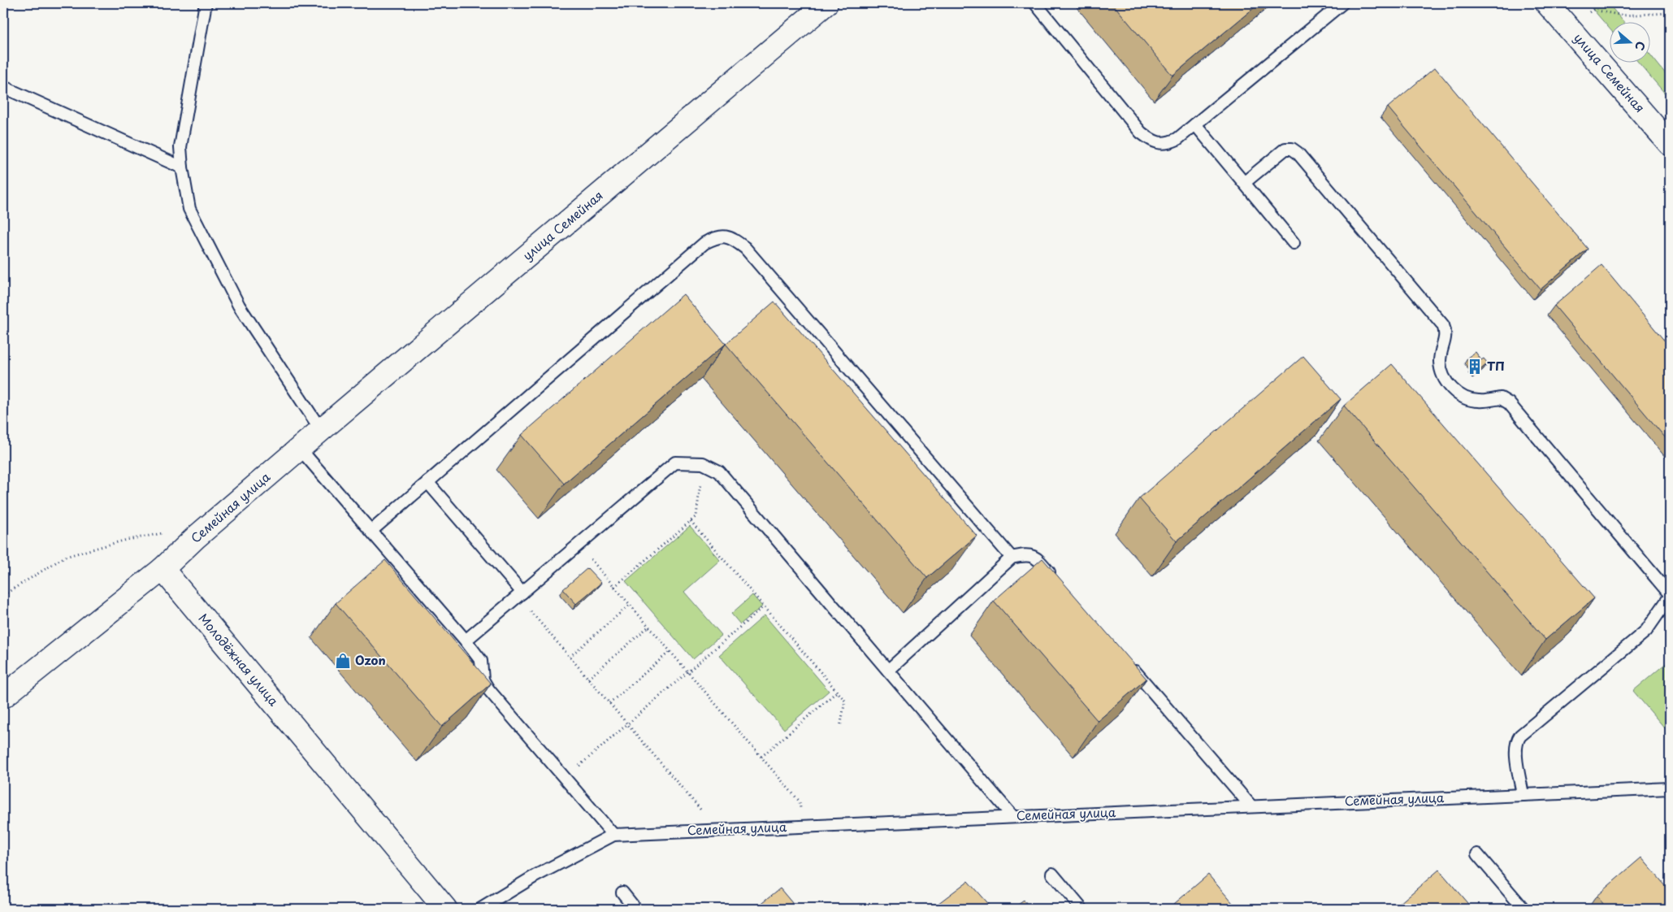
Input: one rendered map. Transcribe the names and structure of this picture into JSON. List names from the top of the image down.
{
  "streets": {
    "street": ["улица Семейная", "Семейная улица", "Молодёжная улица"]
  },
  "crossings": [
    ["улица Семейная", "Семейная улица"],
    ["Семейная улица", "Молодёжная улица"]
  ],
  "places": {
    "building": ["ТП"],
    "shop": ["Ozon"]
  },
  "north": "right"
}
